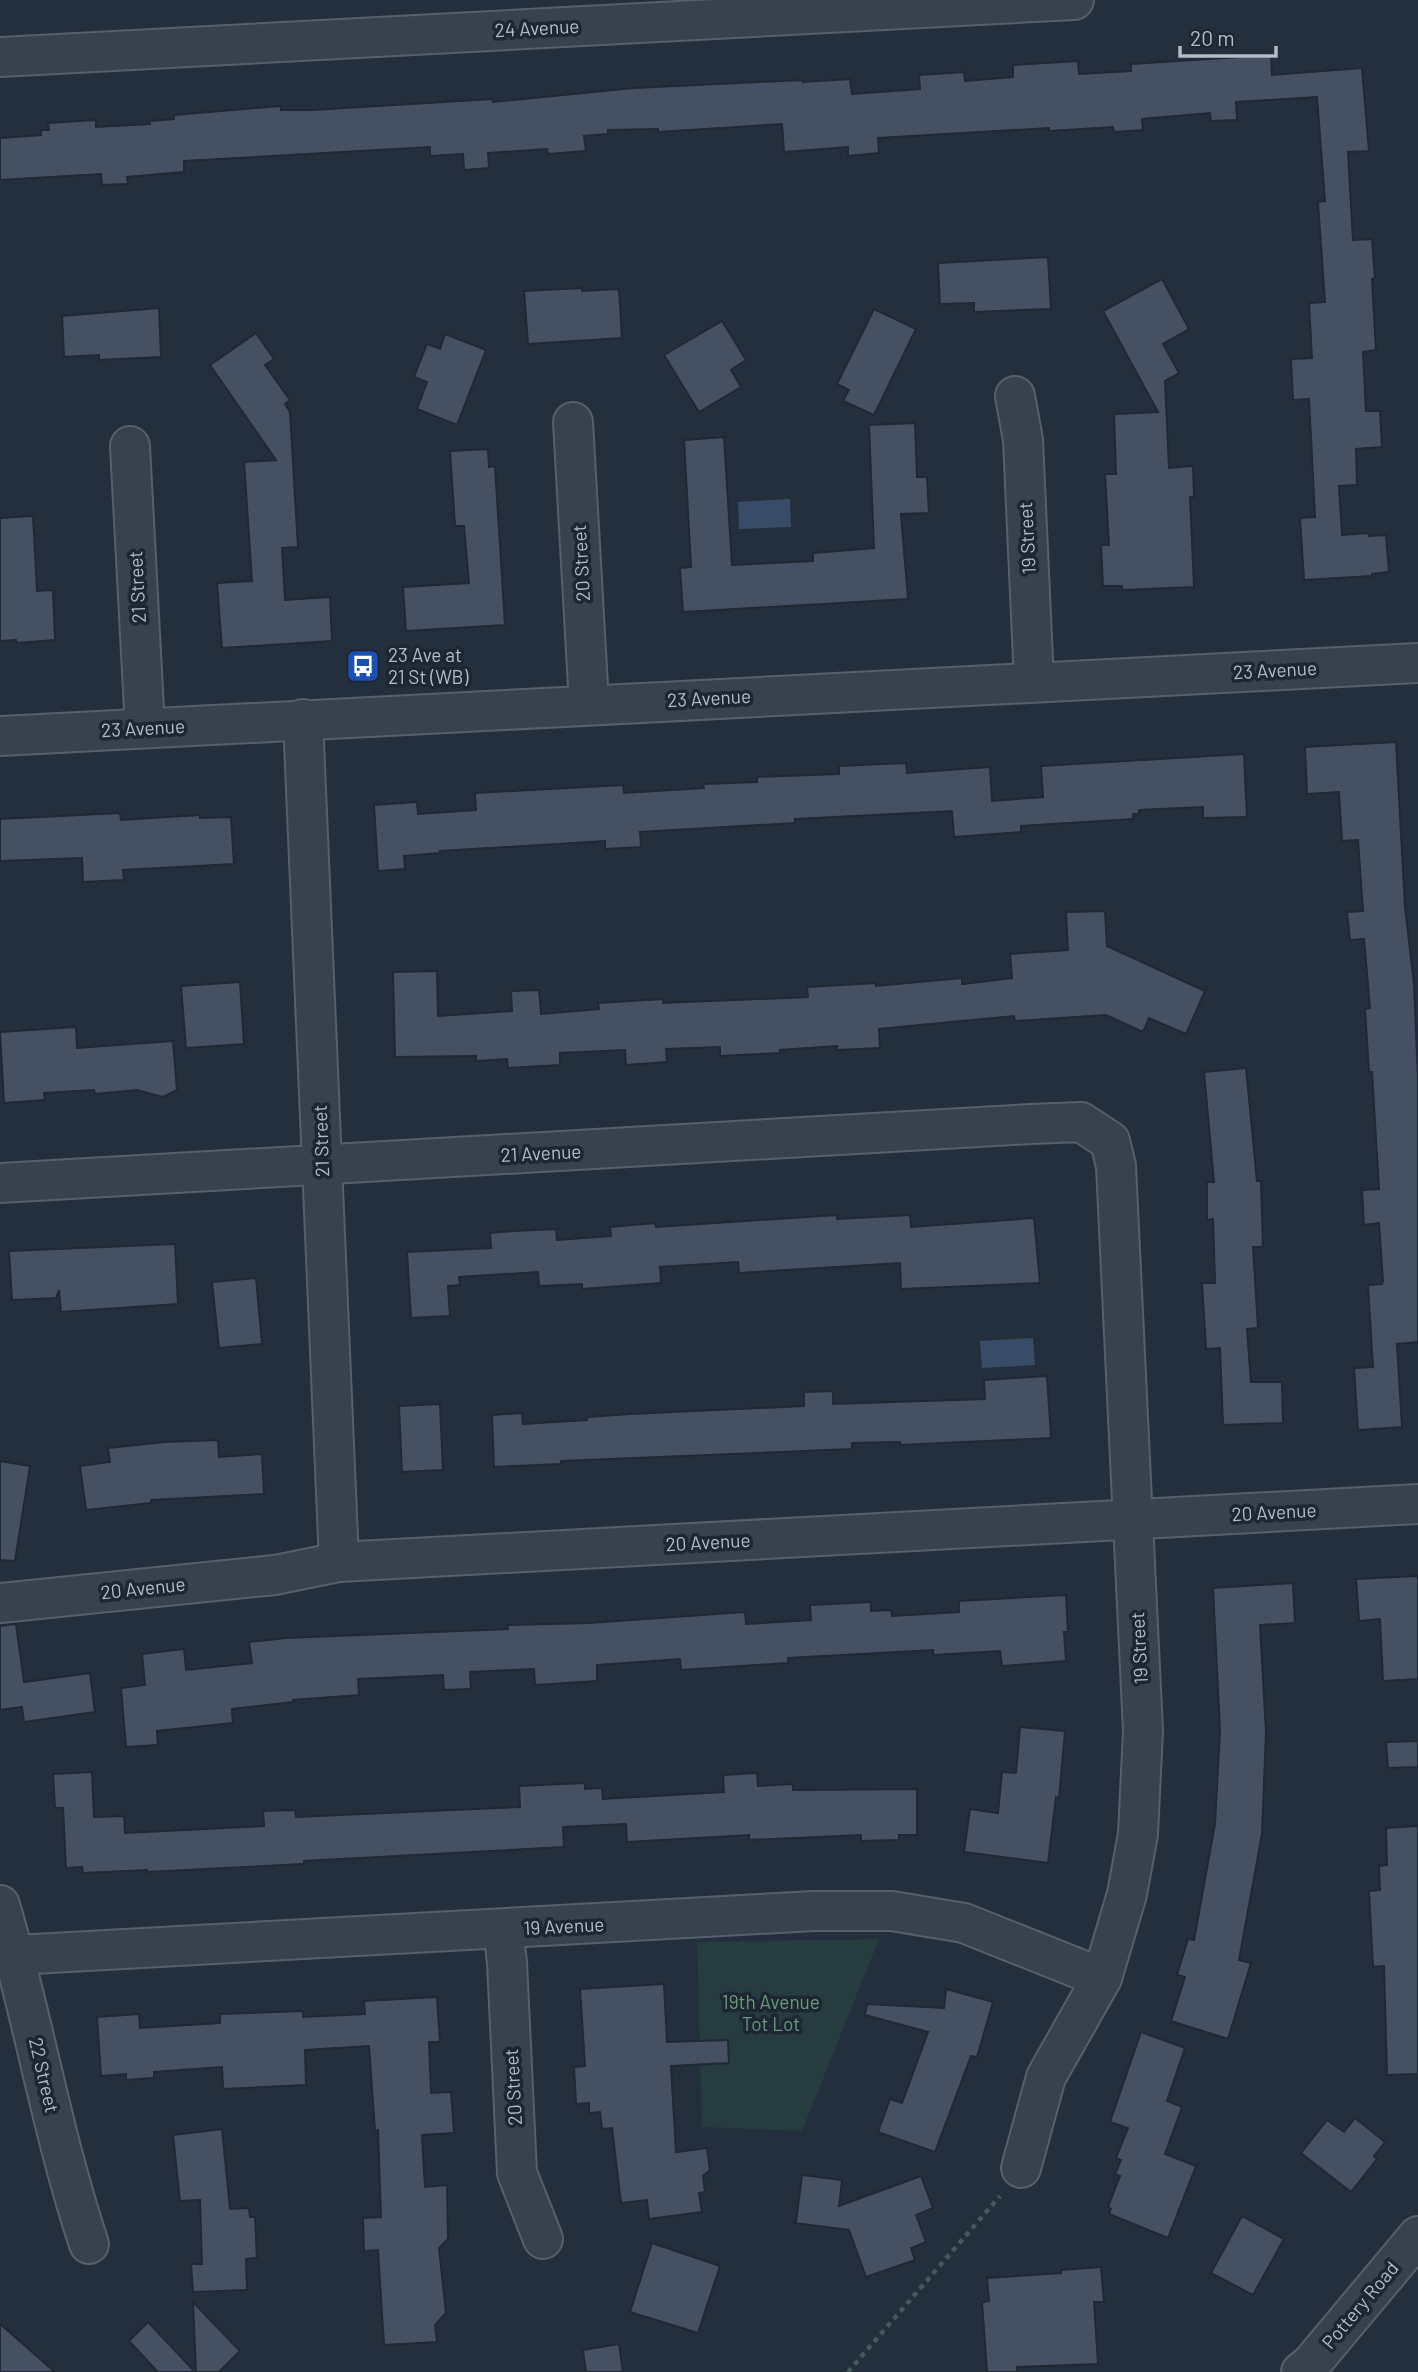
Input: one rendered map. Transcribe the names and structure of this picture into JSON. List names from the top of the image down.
{
  "streets": {
    "street": [
      "24 Avenue",
      "19 Street",
      "20 Street",
      "21 Street",
      "23 Avenue",
      "21 Avenue",
      "20 Avenue",
      "19 Avenue",
      "22 Street",
      "Pottery Road"
    ]
  },
  "crossings": [
    ["19 Street", "23 Avenue"],
    ["19 Street", "21 Avenue"],
    ["19 Street", "20 Avenue"],
    ["19 Street", "19 Avenue"],
    ["20 Street", "23 Avenue"],
    ["20 Street", "19 Avenue"],
    ["21 Street", "23 Avenue"],
    ["21 Street", "21 Avenue"],
    ["21 Street", "20 Avenue"],
    ["19 Avenue", "22 Street"]
  ],
  "parks": ["19th Avenue Tot Lot"],
  "places": {
    "bus stop": ["23 Ave at 21 St (WB)"]
  },
  "scale_bar": "20 m"
}
